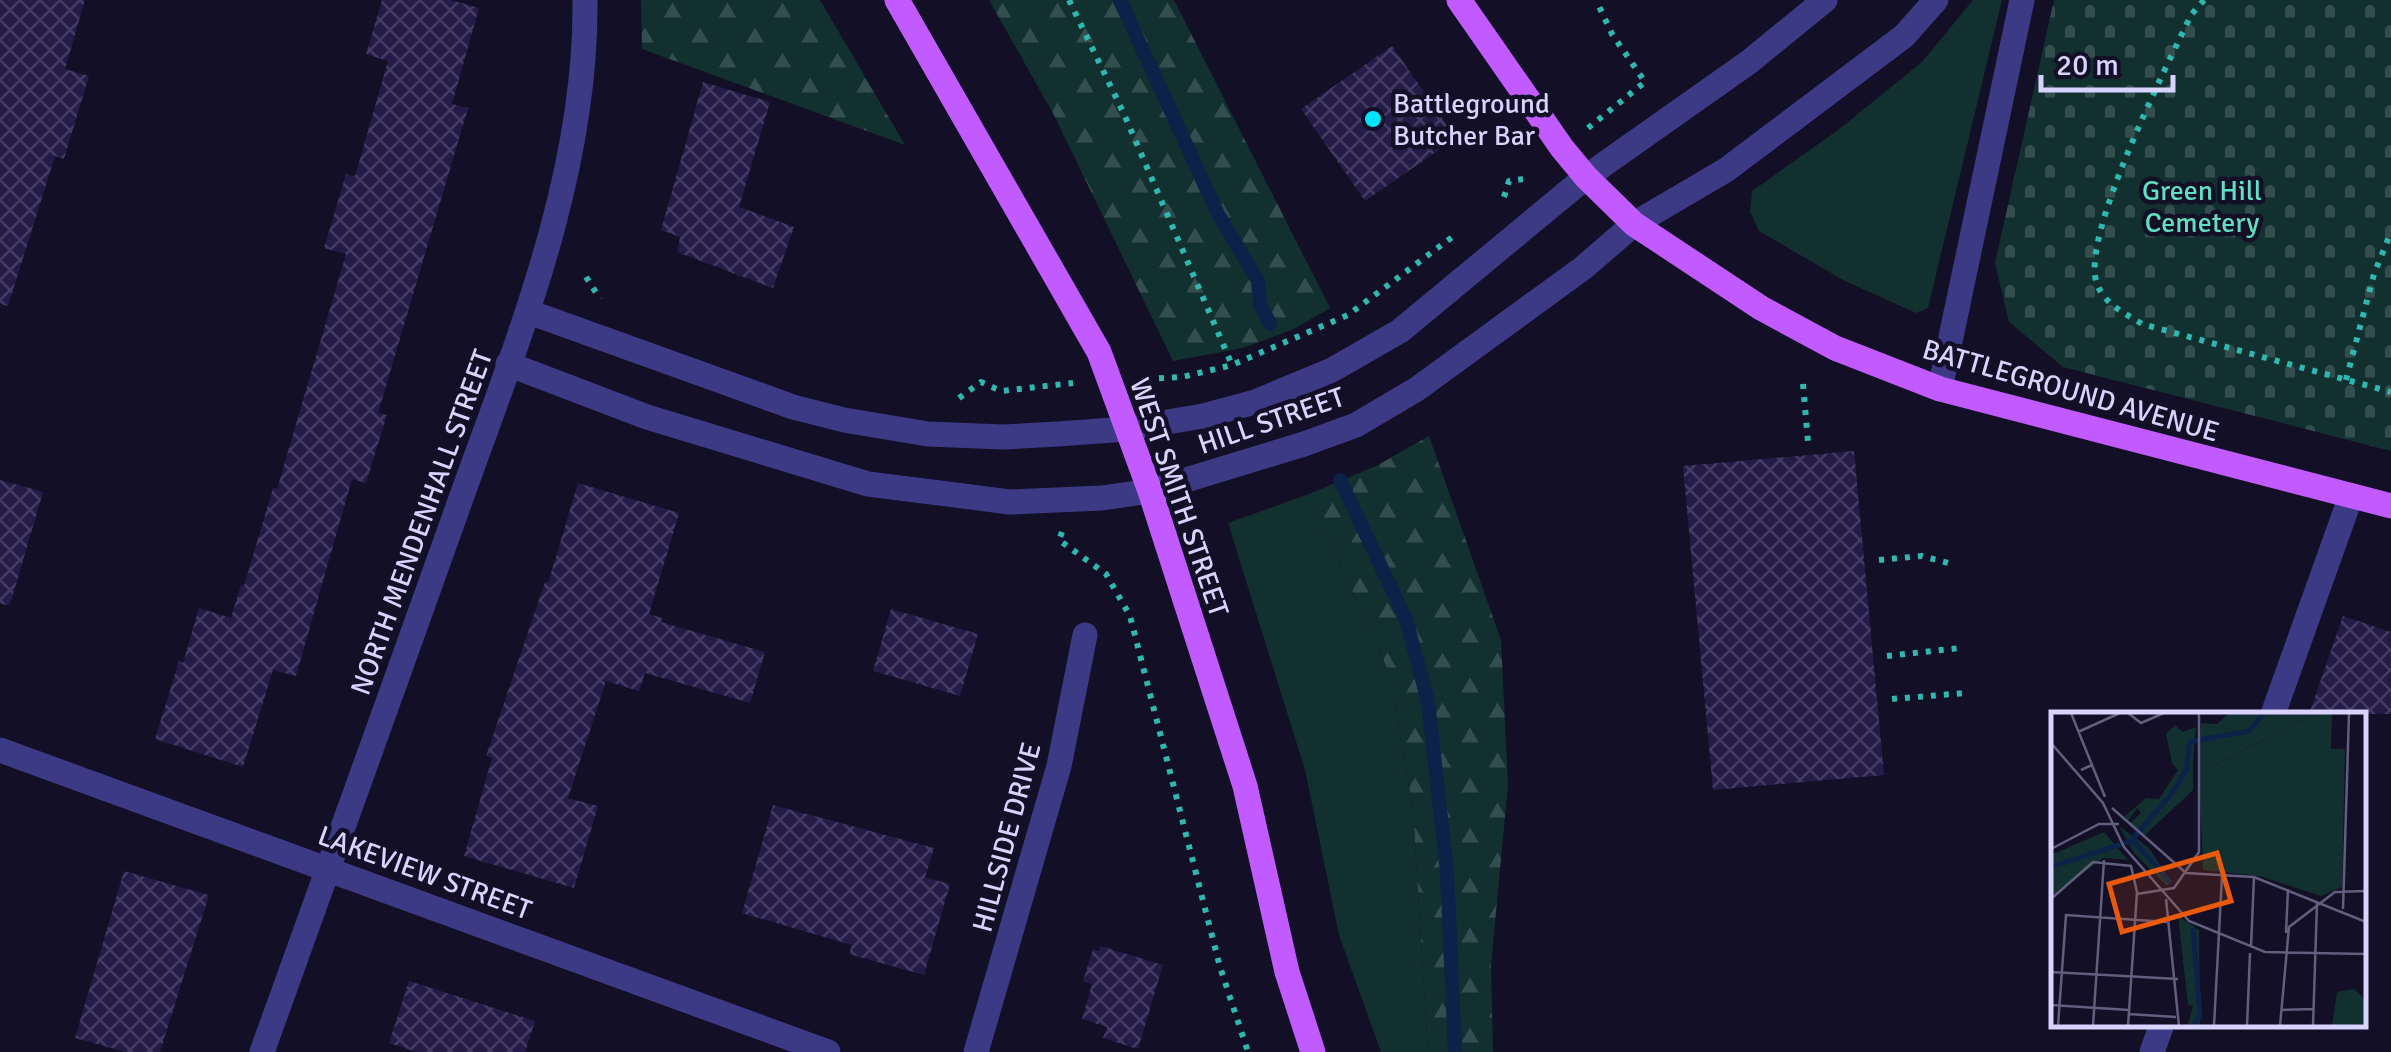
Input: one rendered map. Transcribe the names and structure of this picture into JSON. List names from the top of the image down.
{
  "streets": {
    "main road": ["BATTLEGROUND AVENUE", "WEST SMITH STREET"],
    "street": [
      "HILL STREET",
      "NORTH MENDENHALL STREET",
      "HILLSIDE DRIVE",
      "LAKEVIEW STREET"
    ]
  },
  "crossings": [
    ["BATTLEGROUND AVENUE", "HILL STREET"],
    ["HILL STREET", "WEST SMITH STREET"],
    ["HILL STREET", "NORTH MENDENHALL STREET"],
    ["NORTH MENDENHALL STREET", "LAKEVIEW STREET"]
  ],
  "parks": ["Green Hill Cemetery"],
  "places": ["Battleground Butcher Bar"],
  "scale_bar": "20 m"
}
